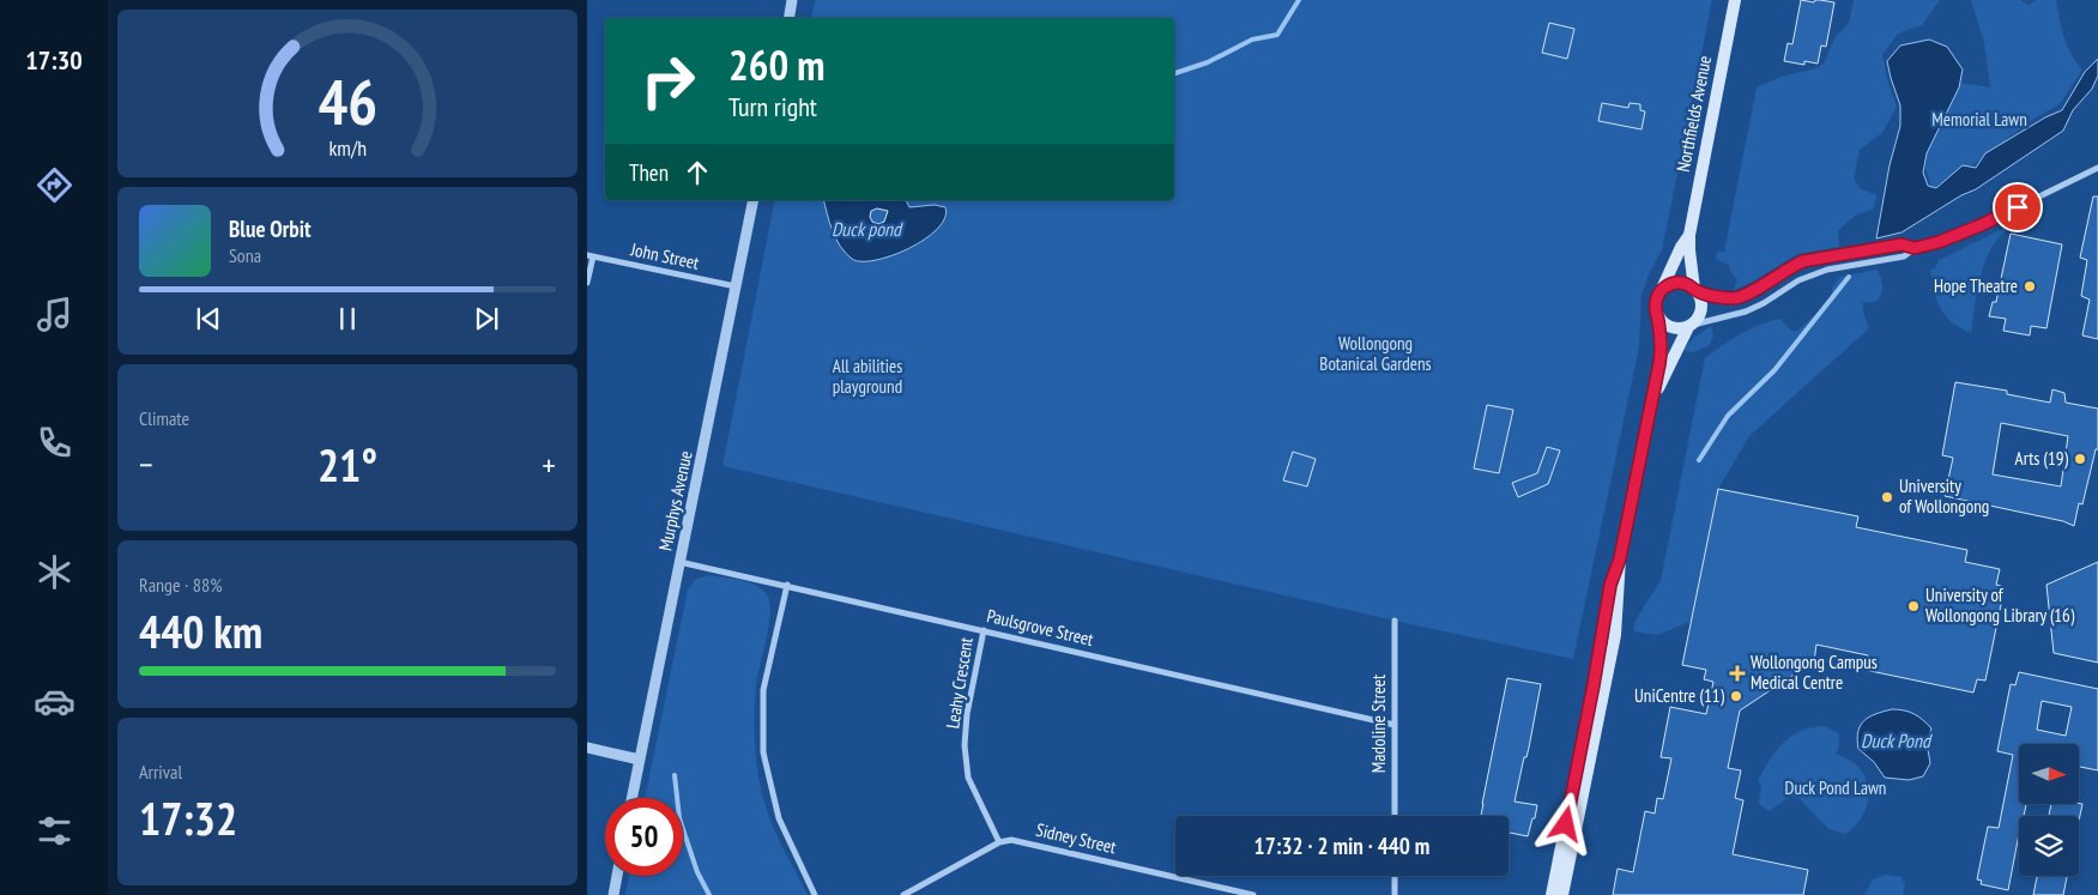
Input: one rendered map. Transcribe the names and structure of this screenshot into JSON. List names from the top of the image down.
{
  "streets": {
    "main road": ["Northfields Avenue"],
    "street": [
      "John Street",
      "Murphys Avenue",
      "Paulsgrove Street",
      "Leahy Crescent",
      "Madoline Street",
      "Sidney Street"
    ]
  },
  "crossings": [
    ["John Street", "Murphys Avenue"],
    ["Murphys Avenue", "Paulsgrove Street"],
    ["Paulsgrove Street", "Leahy Crescent"],
    ["Paulsgrove Street", "Madoline Street"],
    ["Leahy Crescent", "Sidney Street"]
  ],
  "water": ["Duck pond", "Duck Pond"],
  "parks": [
    "Memorial Lawn",
    "Wollongong Botanical Gardens",
    "All abilities playground",
    "Duck Pond Lawn"
  ],
  "places": {
    "other": [
      "Hope Theatre",
      "Arts (19)",
      "University of Wollongong",
      "University of Wollongong Library (16)",
      "UniCentre (11)"
    ],
    "health": ["Wollongong Campus Medical Centre"]
  },
  "north": "right",
  "page": {
    "tabs": "17:30",
    "turn": ["260 m", "Turn right"],
    "then": "Then",
    "song": ["Blue Orbit", "Sona"],
    "tile": [
      "Climate",
      ["Range · 88%", "440 km"],
      ["Arrival", "17:32"]
    ],
    "heat": ["−", "21°", "+"],
    "limit": "50",
    "trip": "17:32 · 2 min · 440 m",
    "gauge": ["46", "km/h"]
  }
}
